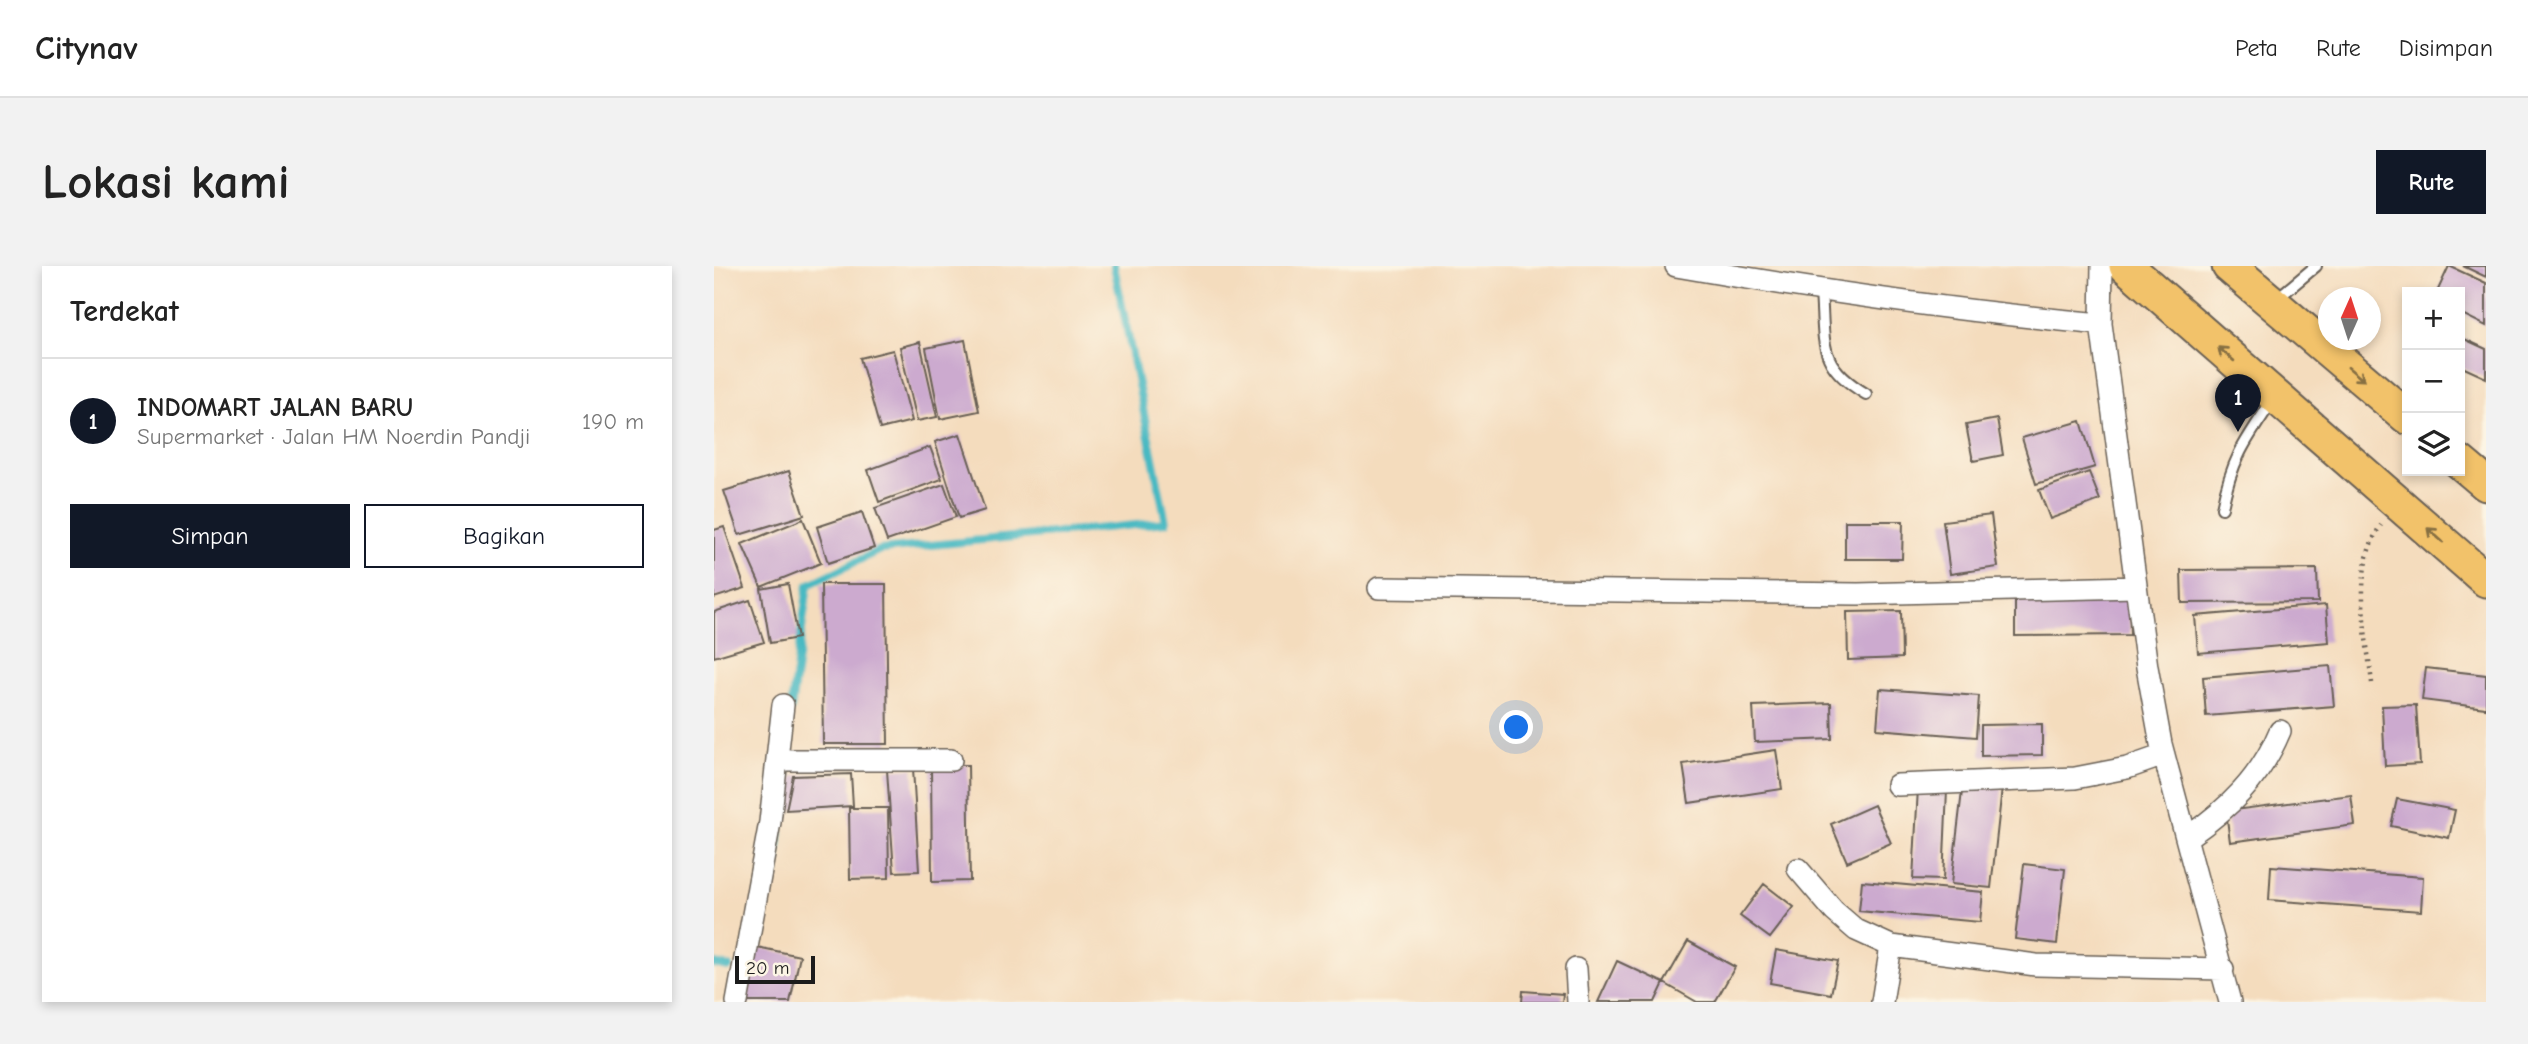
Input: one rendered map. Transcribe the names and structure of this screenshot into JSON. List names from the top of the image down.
{
  "scale_bar": "20 m",
  "north": "top",
  "page": {
    "header": "Citynav",
    "nav": ["Peta", "Rute", "Disimpan"],
    "buttons": [
      "Rute",
      ["Simpan", "Bagikan"]
    ],
    "title": "Lokasi kami",
    "heading": "Terdekat",
    "map_buttons": ["+", "−"],
    "list": [
      {
        "mark": "1",
        "name": "INDOMART JALAN BARU",
        "note": "Supermarket · Jalan HM Noerdin Pandji",
        "value": "190 m"
      }
    ],
    "pins": "1",
    "scale": "20 m"
  }
}
